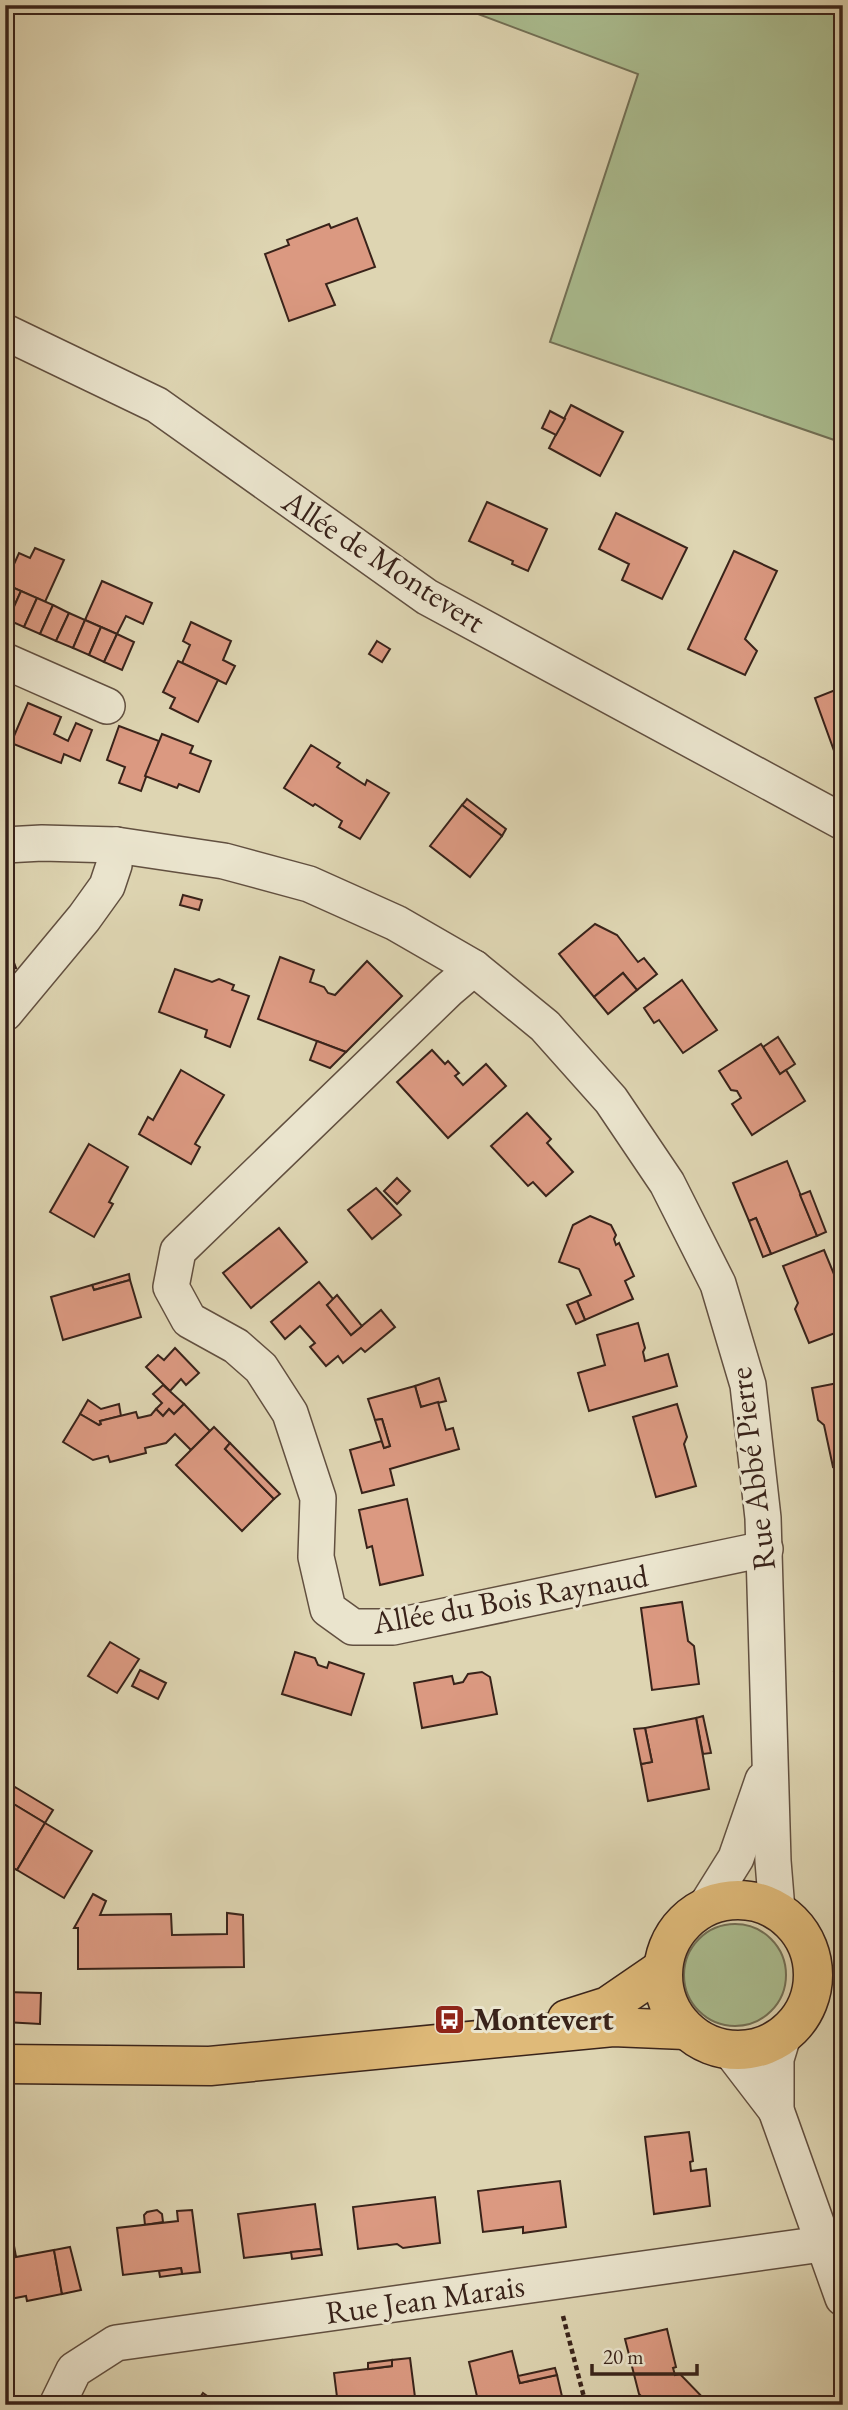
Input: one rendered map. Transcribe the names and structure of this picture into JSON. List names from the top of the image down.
{
  "streets": {
    "street": [
      "Allée de Montevert",
      "Rue Abbé Pierre",
      "Allée du Bois Raynaud",
      "Rue Jean Marais"
    ]
  },
  "crossings": [
    ["Rue Abbé Pierre", "Allée du Bois Raynaud"]
  ],
  "places": {
    "bus stop": ["Montevert"]
  },
  "scale_bar": "20 m"
}
